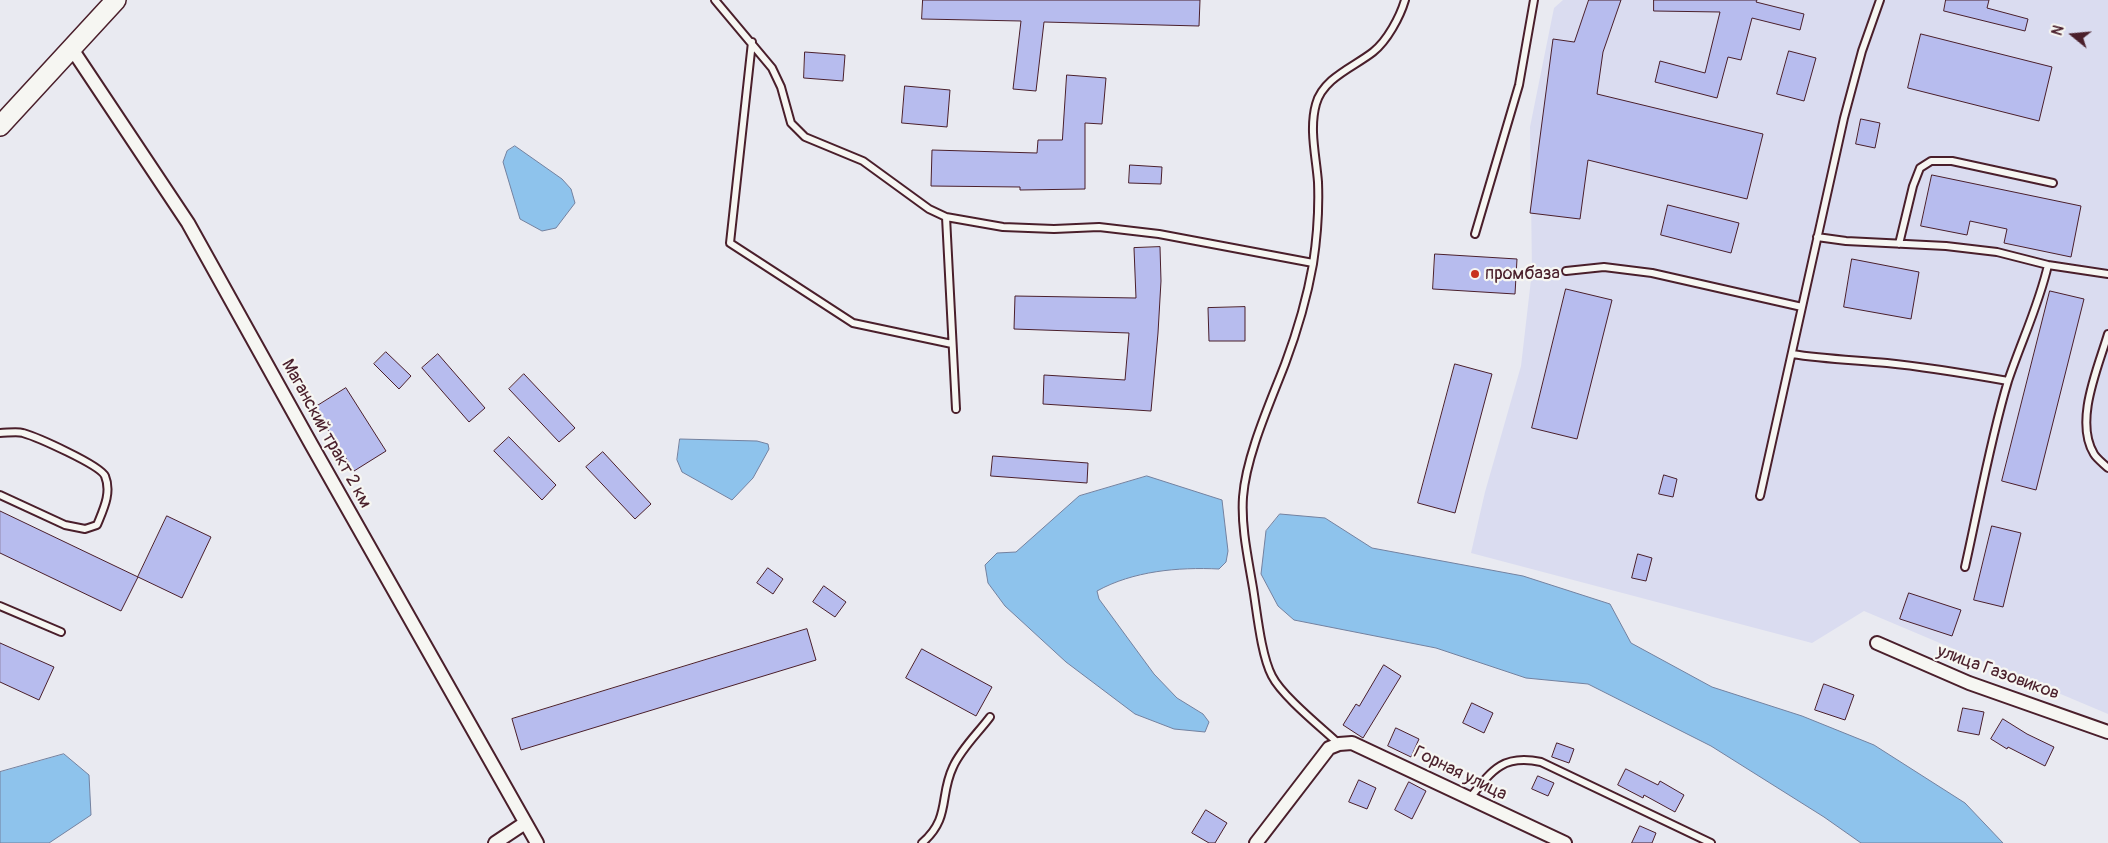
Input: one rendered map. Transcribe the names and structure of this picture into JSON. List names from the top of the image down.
{
  "streets": {
    "street": ["Маганский тракт 2 км", "улица Газовиков", "Горная улица"]
  },
  "places": ["промбаза"],
  "north": "left"
}
